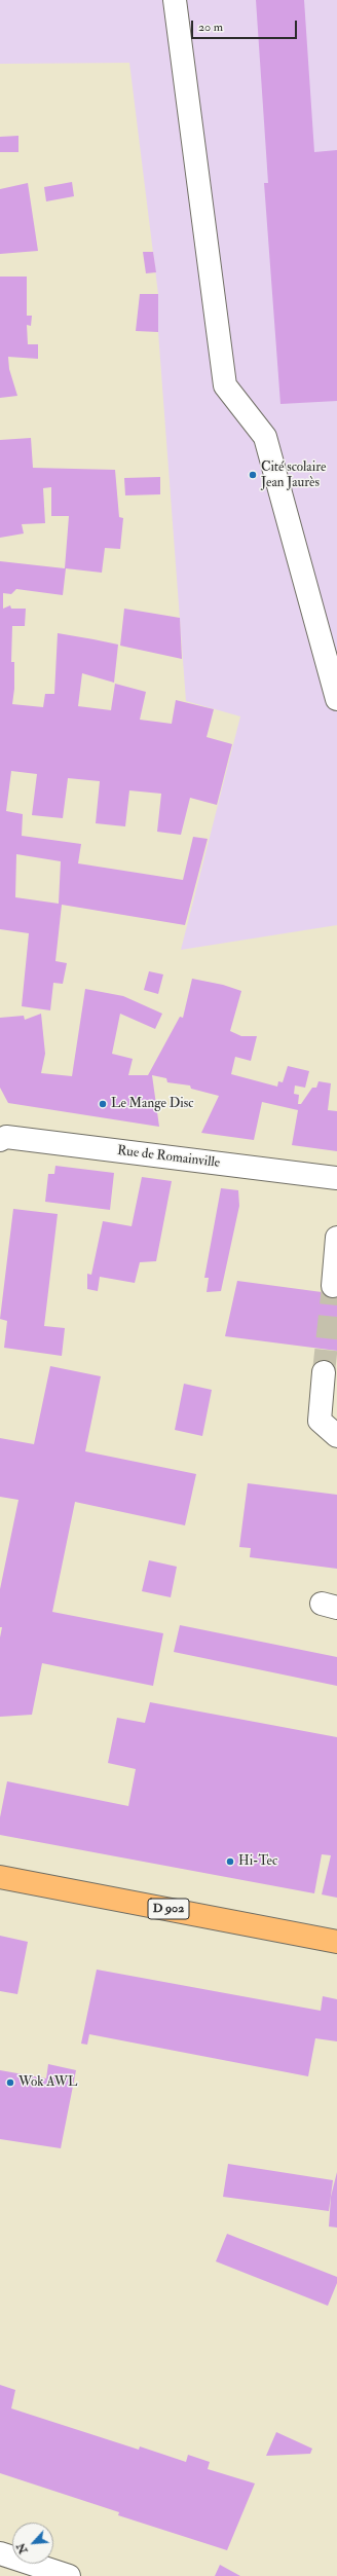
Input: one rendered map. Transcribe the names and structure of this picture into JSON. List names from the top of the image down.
{
  "streets": {
    "main road": ["D 902"],
    "street": ["Rue de Romainville"]
  },
  "places": [
    "Cité scolaire Jean Jaurès",
    "Le Mange Disc",
    "Hi-Tec",
    "Wok AWL"
  ],
  "scale_bar": "20 m",
  "north": "bottom left"
}
